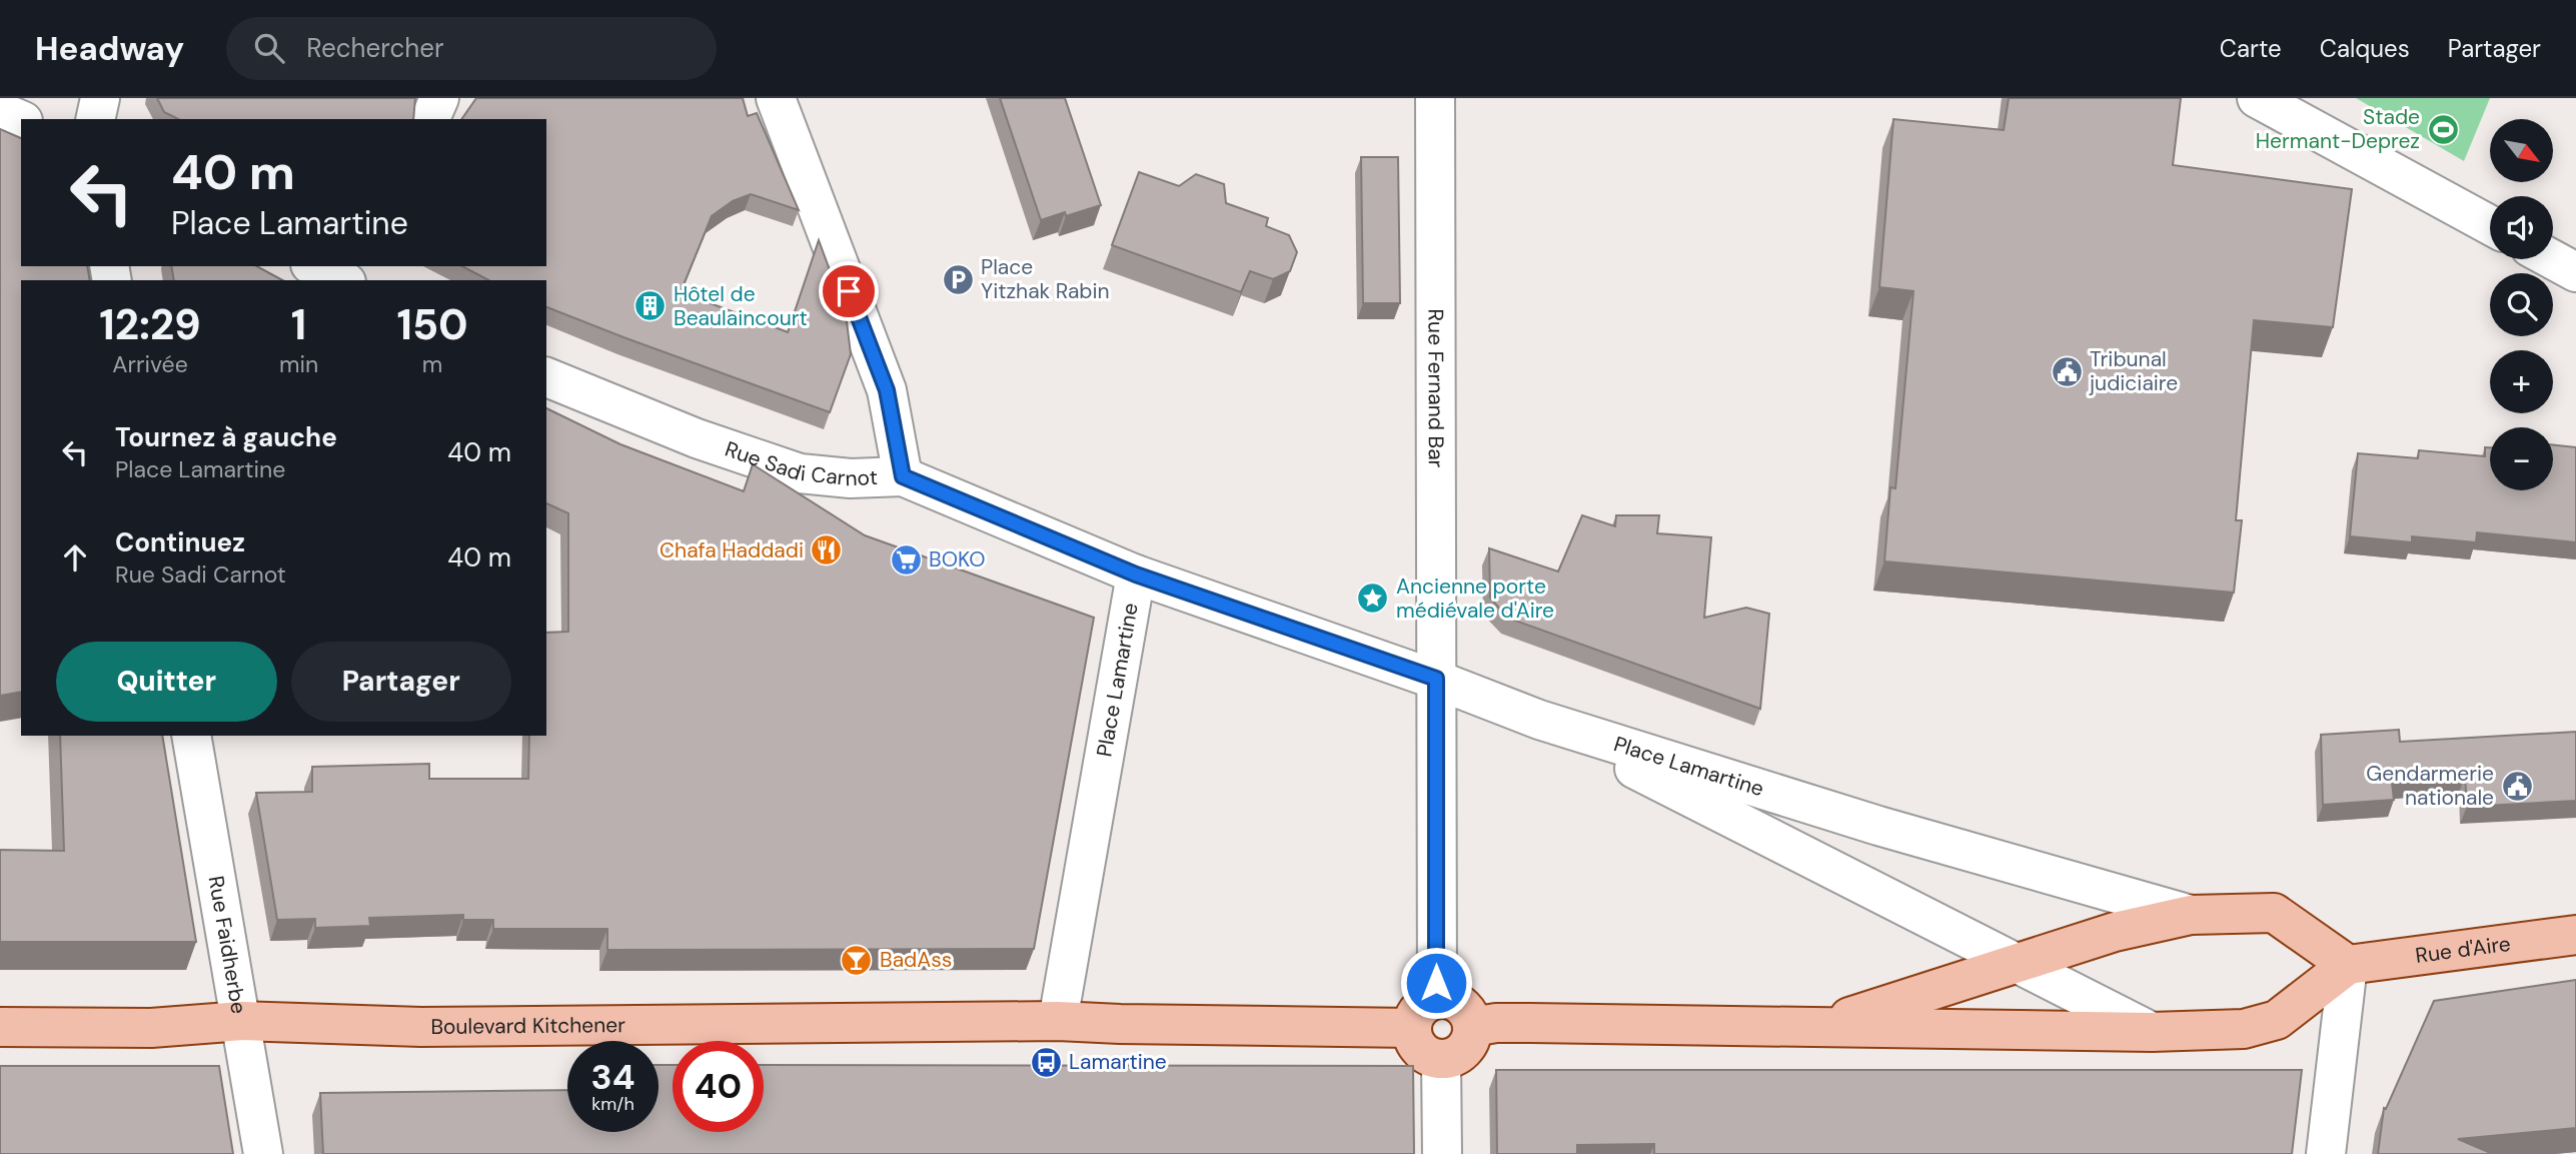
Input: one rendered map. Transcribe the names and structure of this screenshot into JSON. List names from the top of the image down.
{
  "streets": {
    "main road": ["Place Lamartine", "Rue d'Aire", "Boulevard Kitchener"],
    "street": ["Rue Fernand Bar", "Rue Sadi Carnot", "Rue Faidherbe"]
  },
  "crossings": [
    ["Rue Fernand Bar", "Place Lamartine"],
    ["Rue Sadi Carnot", "Place Lamartine"],
    ["Place Lamartine", "Rue d'Aire"],
    ["Place Lamartine", "Boulevard Kitchener"],
    ["Rue Faidherbe", "Boulevard Kitchener"]
  ],
  "places": {
    "sports": ["Stade Hermant-Deprez"],
    "parking": ["Place Yitzhak Rabin"],
    "building": ["Hôtel de Beaulaincourt"],
    "public building": ["Tribunal judiciaire", "Gendarmerie nationale"],
    "restaurant": ["Chafa Haddadi"],
    "supermarket": ["BOKO"],
    "place": ["Ancienne porte médiévale d'Aire"],
    "bar": ["BadAss"],
    "bus stop": ["Lamartine"]
  },
  "north": "bottom right",
  "page": {
    "header": "Headway",
    "search": "Rechercher",
    "nav": ["Carte", "Calques", "Partager"],
    "map_buttons": ["+", "−"],
    "turn": ["40 m", "Place Lamartine"],
    "eta": [
      "12:29",
      "Arrivée",
      "1",
      "min",
      "150",
      "m"
    ],
    "list": [
      {
        "name": "Tournez à gauche",
        "note": "Place Lamartine",
        "value": "40 m"
      },
      {
        "name": "Continuez",
        "note": "Rue Sadi Carnot",
        "value": "40 m"
      }
    ],
    "buttons": ["Quitter", "Partager"],
    "speed": "34 km/h",
    "limit": "40"
  }
}
